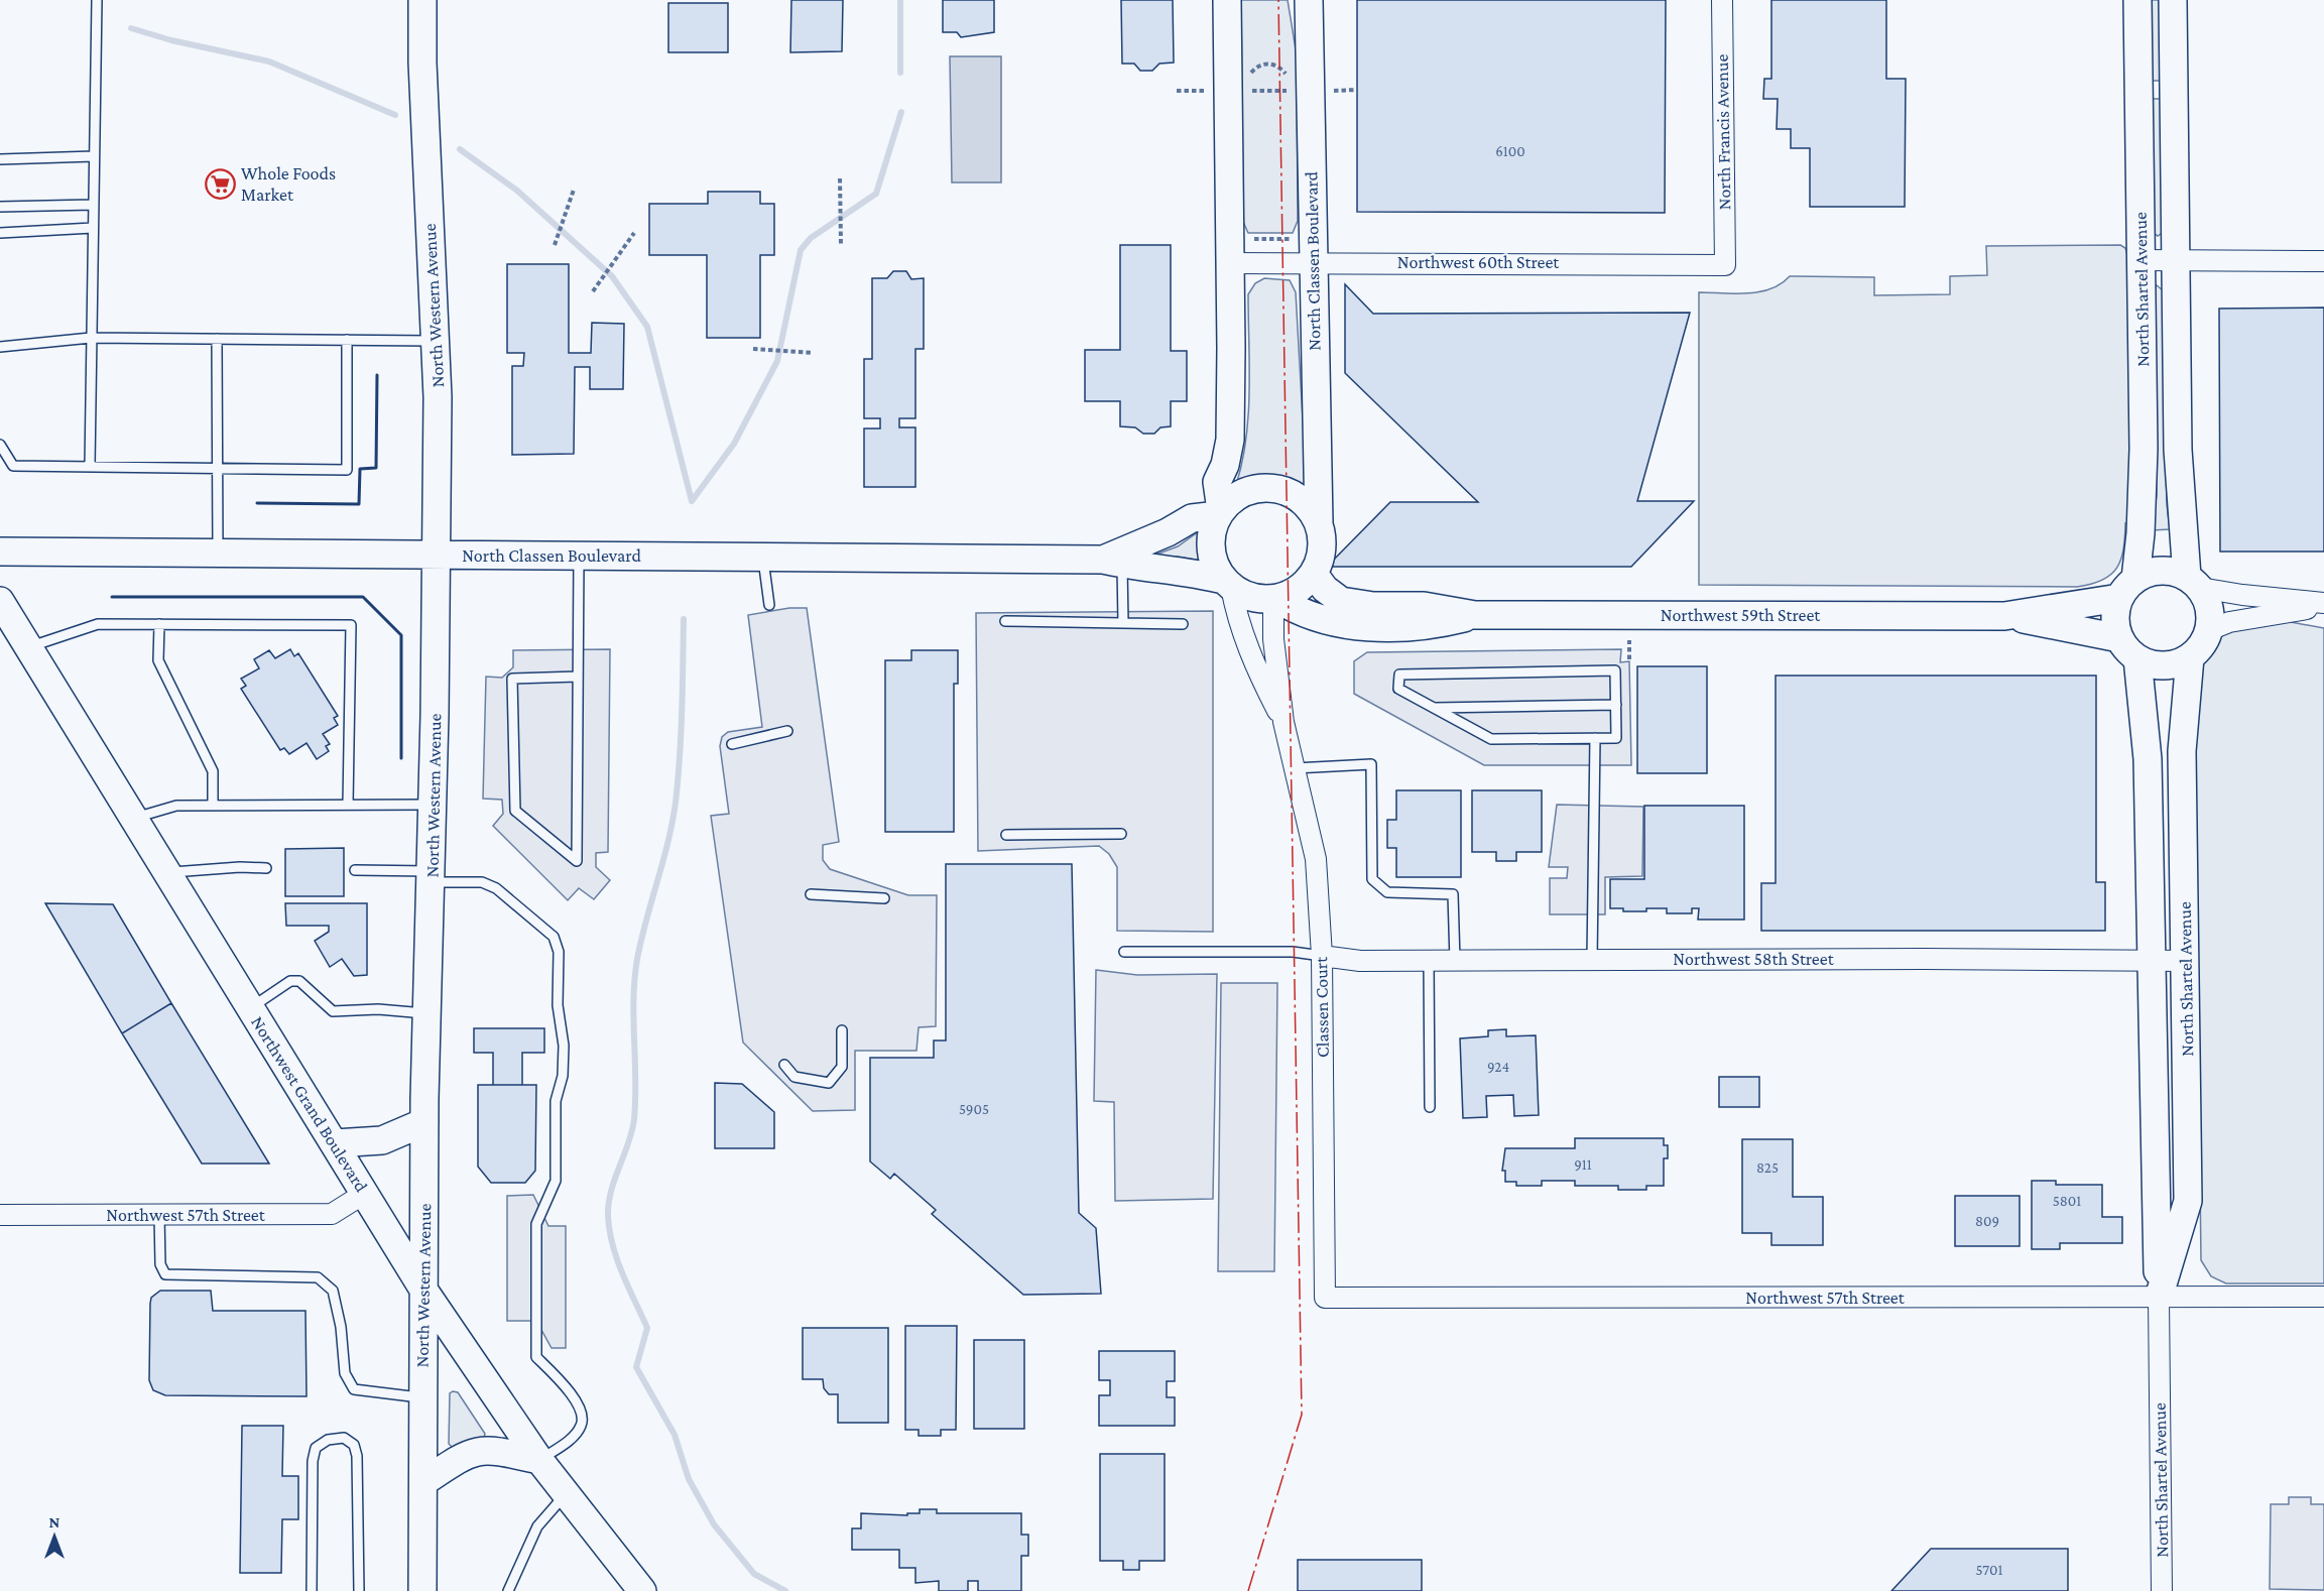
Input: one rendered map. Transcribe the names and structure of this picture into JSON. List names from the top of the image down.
{
  "streets": {
    "main road": [
      "North Classen Boulevard",
      "North Shartel Avenue",
      "North Western Avenue",
      "Northwest 59th Street",
      "Northwest Grand Boulevard"
    ],
    "street": [
      "North Francis Avenue",
      "Northwest 60th Street",
      "Northwest 58th Street",
      "Classen Court",
      "Northwest 57th Street"
    ]
  },
  "crossings": [
    ["North Francis Avenue", "Northwest 60th Street"],
    ["North Classen Boulevard", "Northwest 60th Street"],
    ["North Classen Boulevard", "North Western Avenue"],
    ["North Classen Boulevard", "Northwest 59th Street"],
    ["North Classen Boulevard", "Classen Court"],
    ["North Shartel Avenue", "Northwest 59th Street"],
    ["North Shartel Avenue", "Northwest 58th Street"],
    ["North Shartel Avenue", "Northwest 57th Street"],
    ["North Western Avenue", "Northwest Grand Boulevard"],
    ["Northwest 59th Street", "Classen Court"],
    ["Northwest 58th Street", "Classen Court"],
    ["Classen Court", "Northwest 57th Street"],
    ["Northwest Grand Boulevard", "Northwest 57th Street"]
  ],
  "places": {
    "supermarket": ["Whole Foods Market"]
  },
  "house_numbers": [
    "6100",
    "924",
    "5905",
    "911",
    "825",
    "5801",
    "809",
    "5701"
  ],
  "north": "top"
}
